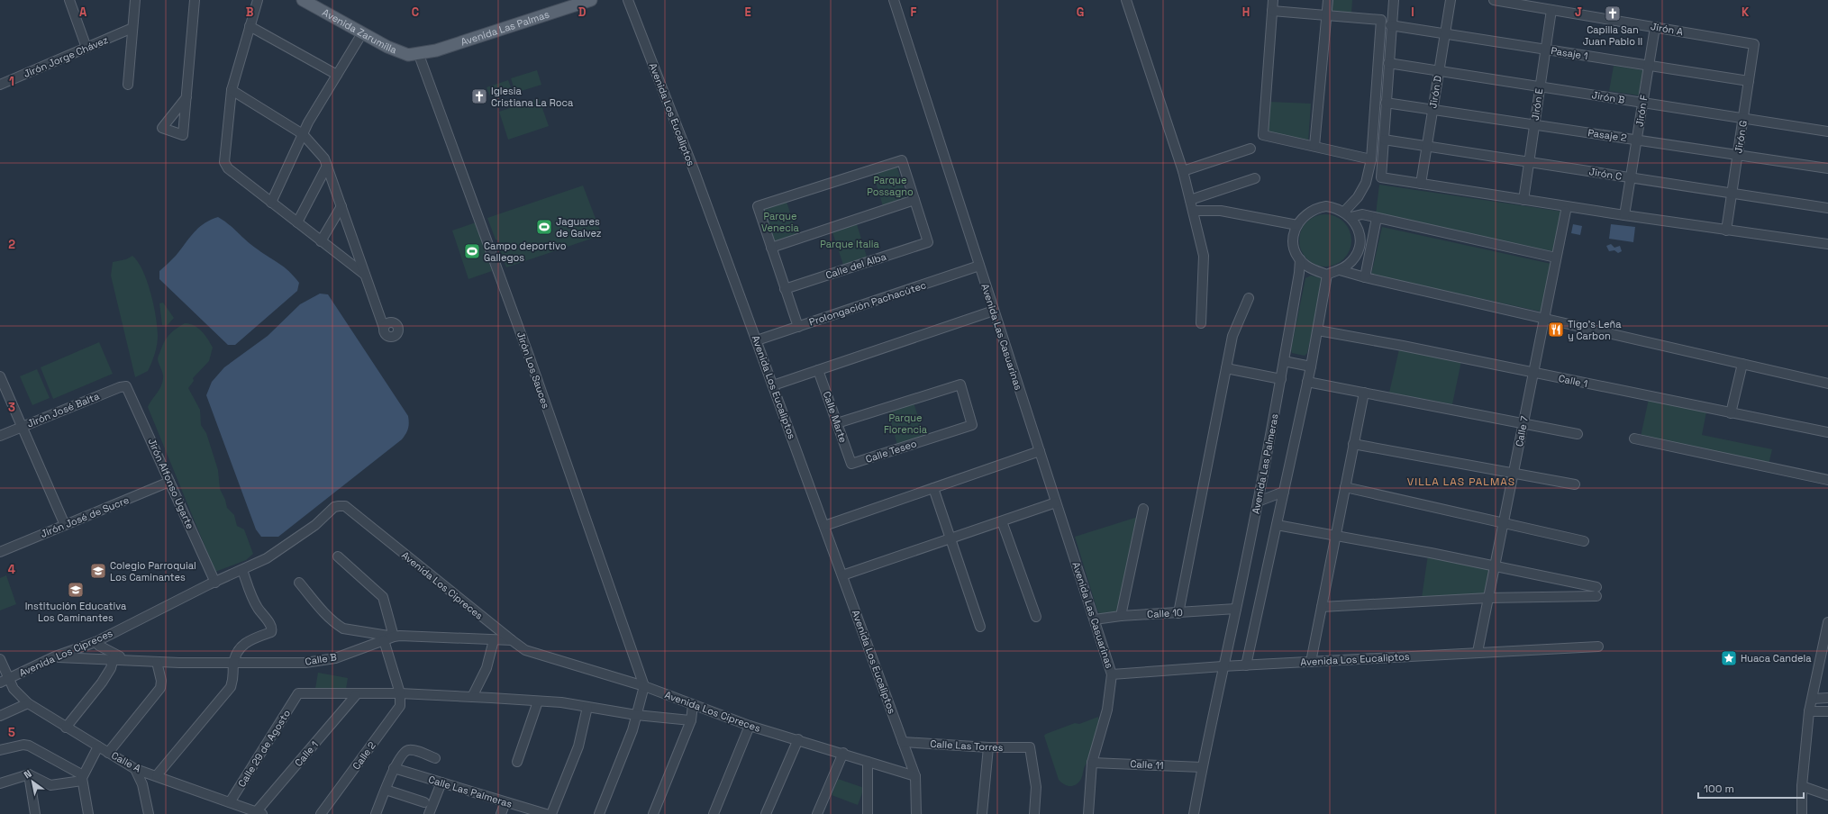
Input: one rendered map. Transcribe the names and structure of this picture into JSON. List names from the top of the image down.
{
  "streets": {
    "main road": ["Avenida Las Palmas", "Avenida Zarumilla"],
    "street": [
      "Jirón A",
      "Pasaje 1",
      "Jirón Jorge Chávez",
      "Jirón D",
      "Jirón B",
      "Jirón E",
      "Jirón F",
      "Avenida Los Eucaliptos",
      "Pasaje 2",
      "Jirón G",
      "Jirón C",
      "Calle del Alba",
      "Prolongación Pachacútec",
      "Avenida Las Casuarinas",
      "Jirón Los Sauces",
      "Calle 1",
      "Jirón José Balta",
      "Calle Marte",
      "Calle 7",
      "Calle Teseo",
      "Avenida Las Palmeras",
      "Jirón Alfonso Ugarte",
      "Jirón José de Sucre",
      "Avenida Los Cipreces",
      "Calle 10",
      "Calle B",
      "Calle Las Torres",
      "Calle 29 de Agosto",
      "Calle 2",
      "Calle A",
      "Calle 11",
      "Calle Las Palmeras"
    ]
  },
  "crossings": [
    ["Avenida Las Palmas", "Avenida Zarumilla"],
    ["Avenida Las Palmas", "Jirón Los Sauces"],
    ["Jirón A", "Jirón E"],
    ["Jirón A", "Jirón F"],
    ["Jirón A", "Jirón G"],
    ["Avenida Zarumilla", "Jirón Los Sauces"],
    ["Pasaje 1", "Jirón D"],
    ["Pasaje 1", "Jirón E"],
    ["Pasaje 1", "Jirón F"],
    ["Pasaje 1", "Jirón G"],
    ["Jirón D", "Jirón B"],
    ["Jirón D", "Pasaje 2"],
    ["Jirón D", "Jirón C"],
    ["Jirón B", "Jirón E"],
    ["Jirón B", "Jirón F"],
    ["Jirón B", "Jirón G"],
    ["Jirón E", "Pasaje 2"],
    ["Jirón E", "Jirón C"],
    ["Jirón F", "Pasaje 2"],
    ["Jirón F", "Jirón C"],
    ["Avenida Los Eucaliptos", "Prolongación Pachacútec"],
    ["Avenida Los Eucaliptos", "Avenida Las Casuarinas"],
    ["Avenida Los Eucaliptos", "Calle 7"],
    ["Avenida Los Eucaliptos", "Avenida Las Palmeras"],
    ["Avenida Los Eucaliptos", "Avenida Los Cipreces"],
    ["Avenida Los Eucaliptos", "Calle Las Torres"],
    ["Pasaje 2", "Jirón G"],
    ["Jirón G", "Jirón C"],
    ["Prolongación Pachacútec", "Avenida Las Casuarinas"],
    ["Avenida Las Casuarinas", "Calle 10"],
    ["Jirón Los Sauces", "Avenida Los Cipreces"],
    ["Calle 1", "Calle 7"],
    ["Calle 1", "Calle 29 de Agosto"],
    ["Calle 1", "Calle A"],
    ["Jirón José Balta", "Jirón Alfonso Ugarte"],
    ["Calle Marte", "Calle Teseo"],
    ["Avenida Las Palmeras", "Calle 10"],
    ["Avenida Las Palmeras", "Calle 11"],
    ["Jirón Alfonso Ugarte", "Jirón José de Sucre"],
    ["Jirón Alfonso Ugarte", "Avenida Los Cipreces"],
    ["Avenida Los Cipreces", "Calle B"],
    ["Avenida Los Cipreces", "Calle A"],
    ["Calle 29 de Agosto", "Calle A"]
  ],
  "districts": ["VILLA LAS PALMAS"],
  "parks": [
    "Parque Possagno",
    "Parque Venecia",
    "Parque Italia",
    "Parque Florencia"
  ],
  "places": {
    "church": ["Capilla San Juan Pablo II", "Iglesia Cristiana La Roca"],
    "sports": ["Jaguares de Galvez", "Campo deportivo Gallegos"],
    "restaurant": ["Tigo's Leña y Carbon"],
    "school or university": ["Colegio Parroquial Los Caminantes", "Institución Educativa Los Caminantes"],
    "place": ["Huaca Candela"]
  },
  "scale_bar": "100 m",
  "north": "top left",
  "grid": {
    "columns": [
      "A",
      "B",
      "C",
      "D",
      "E",
      "F",
      "G",
      "H",
      "I",
      "J",
      "K"
    ],
    "rows": [
      "1",
      "2",
      "3",
      "4",
      "5"
    ]
  }
}
